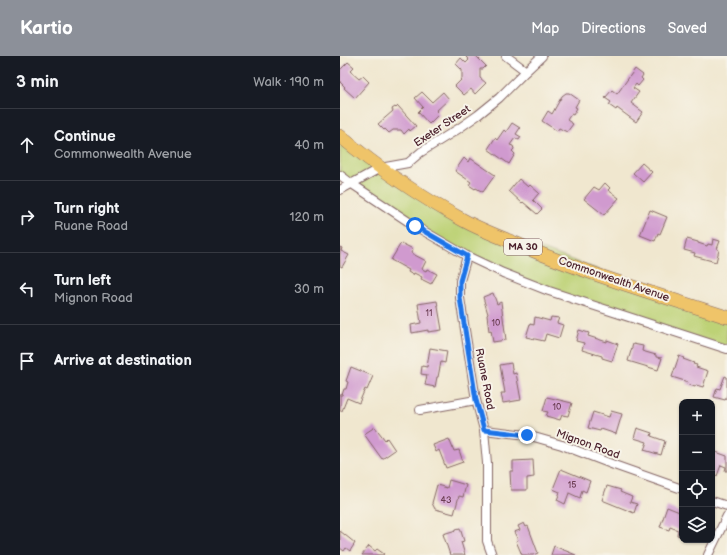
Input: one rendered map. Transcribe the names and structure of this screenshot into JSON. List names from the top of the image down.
{
  "streets": {
    "main road": ["MA 30", "Commonwealth Avenue"],
    "street": ["Exeter Street", "Ruane Road", "Mignon Road"]
  },
  "crossings": [
    ["Exeter Street", "Commonwealth Avenue"],
    ["Ruane Road", "Mignon Road"]
  ],
  "house_numbers": [
    "11",
    "10",
    "10",
    "15",
    "43"
  ],
  "page": {
    "header": "Kartio",
    "nav": ["Map", "Directions", "Saved"],
    "heading": ["3 min", "Walk · 190 m"],
    "list": [
      ["Continue", "Commonwealth Avenue", "40 m"],
      ["Turn right", "Ruane Road", "120 m"],
      ["Turn left", "Mignon Road", "30 m"],
      "Arrive at destination"
    ],
    "map_buttons": ["+", "−"]
  }
}
